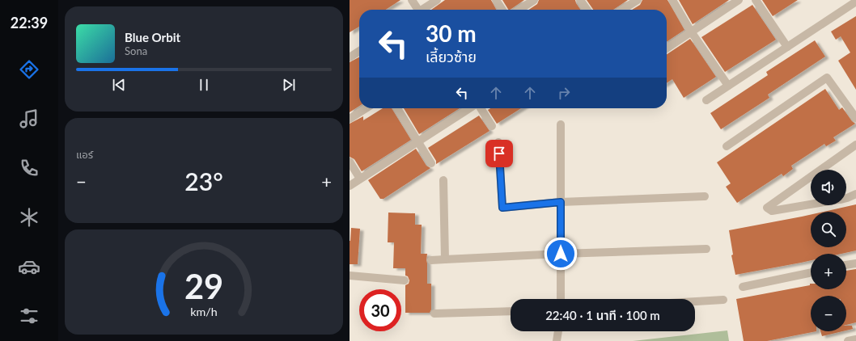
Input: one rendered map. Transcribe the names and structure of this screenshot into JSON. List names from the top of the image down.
{
  "page": {
    "tabs": "22:39",
    "turn": ["30 m", "เลี้ยวซ้าย"],
    "song": ["Blue Orbit", "Sona"],
    "tile": "แอร์",
    "heat": ["−", "23°", "+"],
    "map_buttons": ["+", "−"],
    "limit": "30",
    "trip": "22:40 · 1 นาที · 100 m",
    "gauge": ["29", "km/h"]
  }
}
